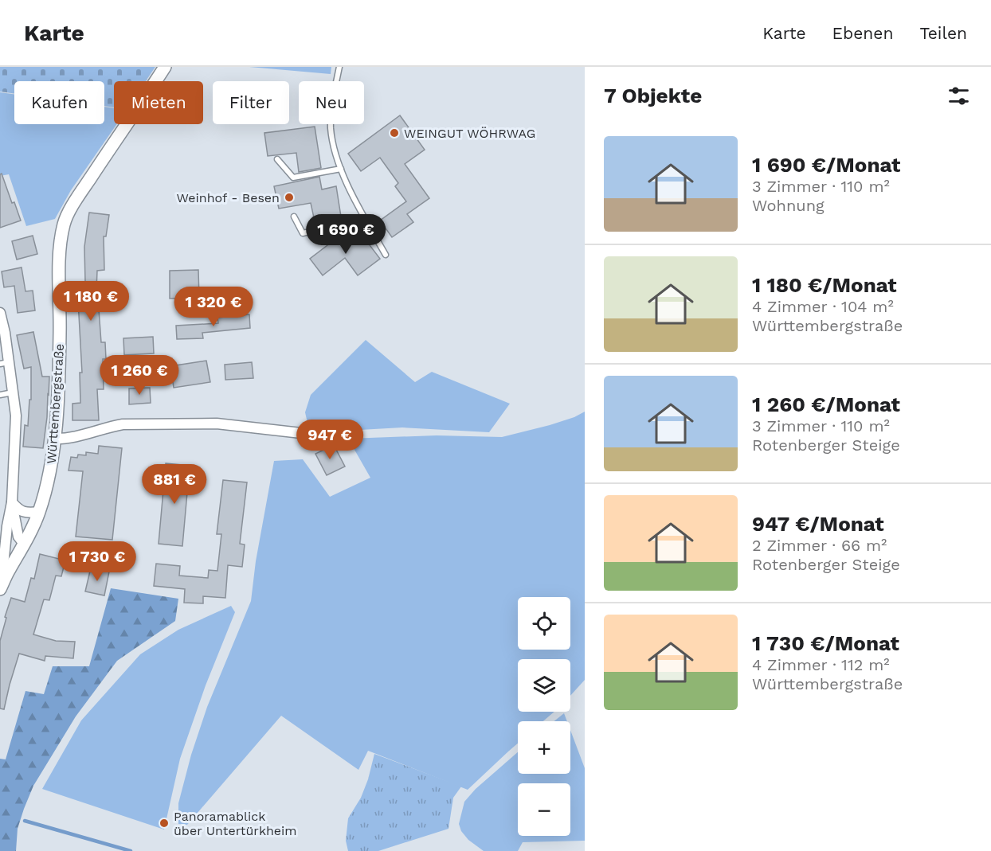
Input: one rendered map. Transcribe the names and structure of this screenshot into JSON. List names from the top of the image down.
{
  "streets": {
    "street": ["Württembergstraße"]
  },
  "places": ["WEINGUT WÖHRWAG", "Weinhof - Besen", "Panoramablick über Untertürkheim"],
  "page": {
    "header": "Karte",
    "nav": ["Karte", "Ebenen", "Teilen"],
    "heading": "7 Objekte",
    "chip": [
      "Kaufen",
      "Mieten",
      "Filter",
      "Neu"
    ],
    "list": [
      {
        "name": "1 690 €/Monat",
        "note": "3 Zimmer · 110 m² · Wohnung"
      },
      {
        "name": "1 180 €/Monat",
        "note": "4 Zimmer · 104 m² · Württembergstraße"
      },
      {
        "name": "1 260 €/Monat",
        "note": "3 Zimmer · 110 m² · Rotenberger Steige"
      },
      {
        "name": "947 €/Monat",
        "note": "2 Zimmer · 66 m² · Rotenberger Steige"
      },
      {
        "name": "1 730 €/Monat",
        "note": "4 Zimmer · 112 m² · Württembergstraße"
      }
    ],
    "price": [
      "1 690 €",
      "1 180 €",
      "1 320 €",
      "1 260 €",
      "947 €",
      "881 €",
      "1 730 €"
    ],
    "map_buttons": ["+", "−"]
  }
}
